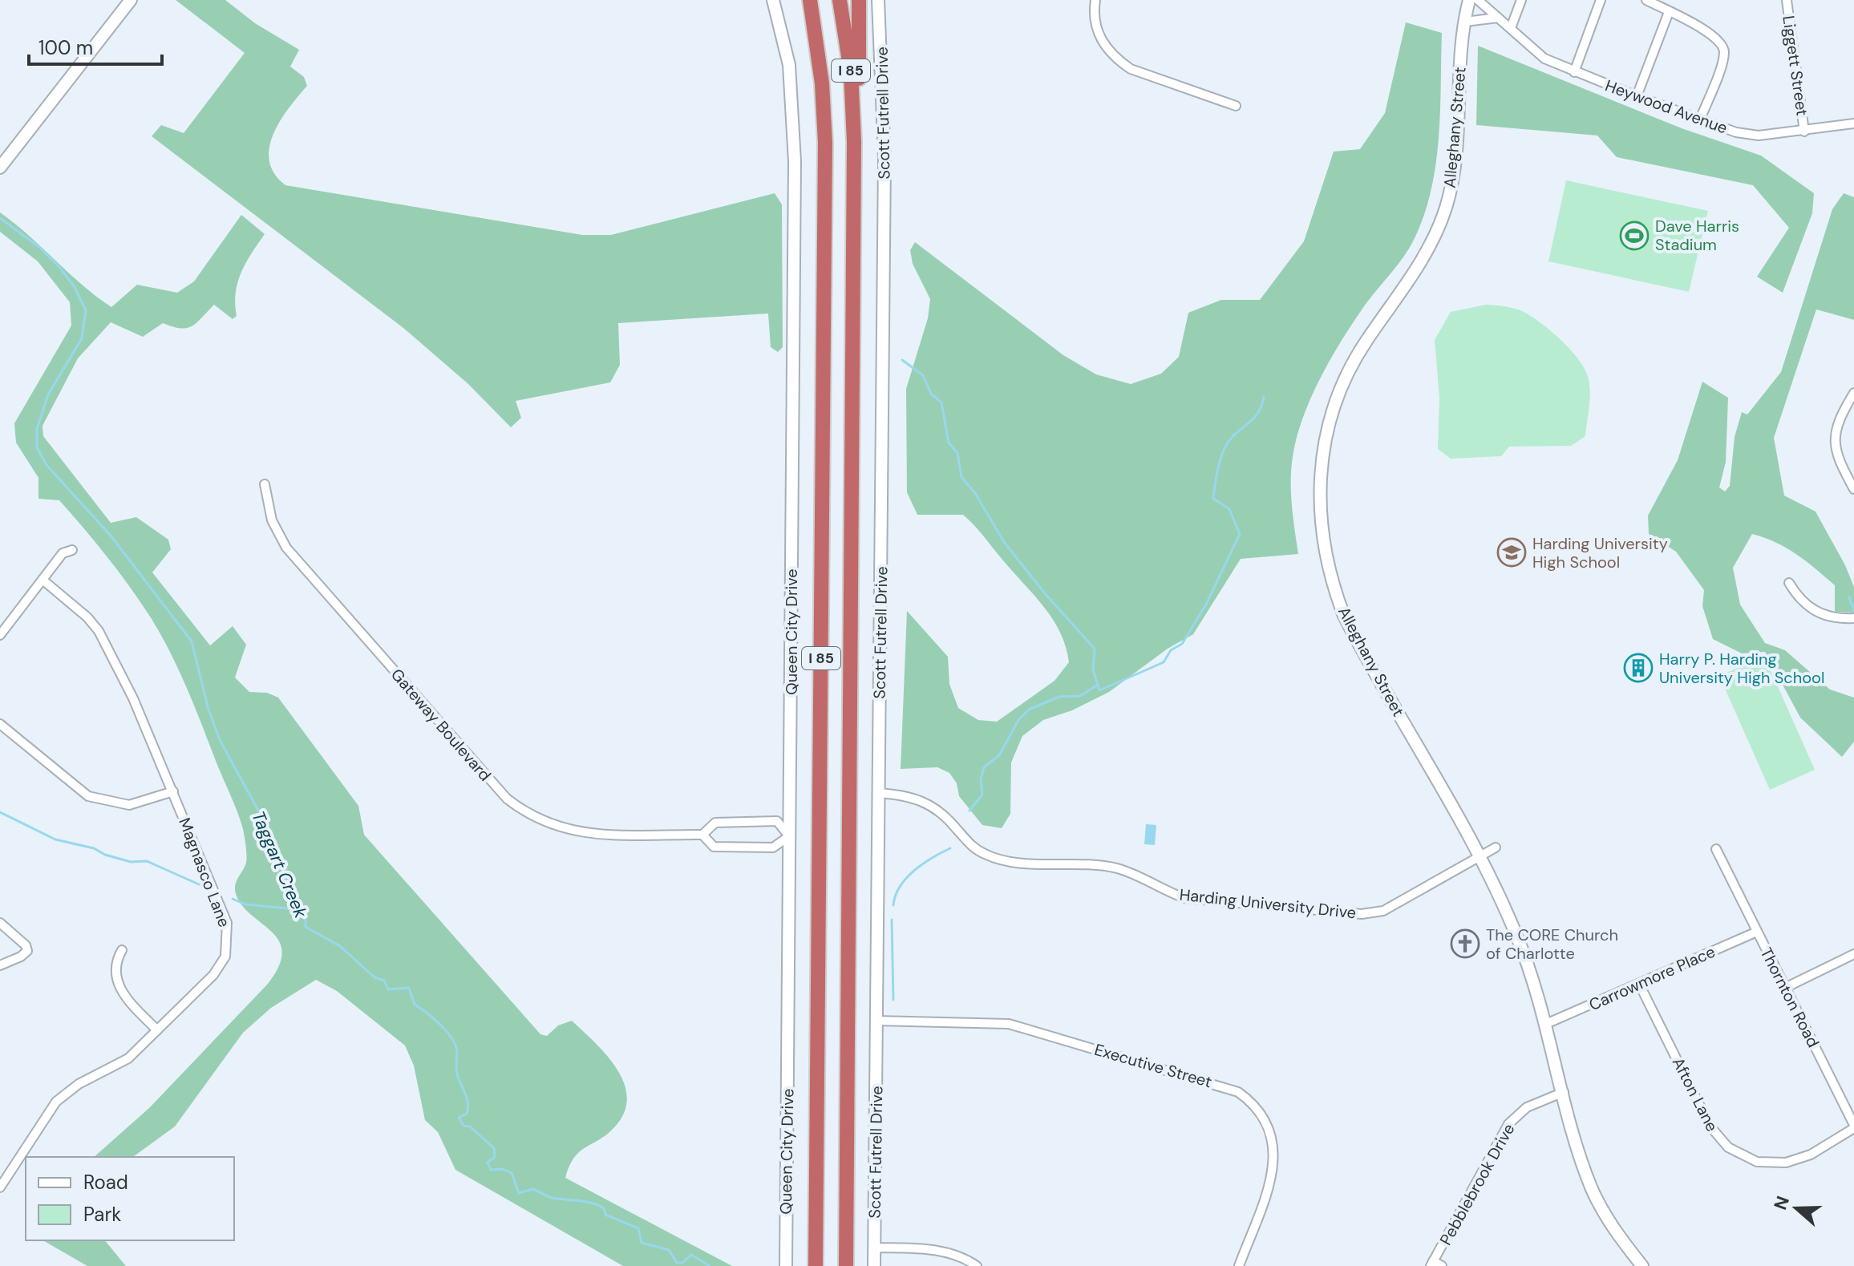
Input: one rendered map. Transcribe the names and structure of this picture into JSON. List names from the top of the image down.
{
  "streets": {
    "highway": ["I 85"],
    "street": [
      "Liggett Street",
      "Heywood Avenue",
      "Scott Futrell Drive",
      "Alleghany Street",
      "Queen City Drive",
      "Gateway Boulevard",
      "Magnasco Lane",
      "Harding University Drive",
      "Carrowmore Place",
      "Thornton Road",
      "Executive Street",
      "Afton Lane",
      "Pebblebrook Drive"
    ]
  },
  "crossings": [
    ["Liggett Street", "Heywood Avenue"],
    ["Scott Futrell Drive", "Harding University Drive"],
    ["Scott Futrell Drive", "Executive Street"],
    ["Alleghany Street", "Harding University Drive"],
    ["Alleghany Street", "Carrowmore Place"],
    ["Alleghany Street", "Pebblebrook Drive"],
    ["Queen City Drive", "Gateway Boulevard"],
    ["Carrowmore Place", "Thornton Road"],
    ["Carrowmore Place", "Afton Lane"],
    ["Thornton Road", "Afton Lane"]
  ],
  "water": ["Taggart Creek"],
  "places": {
    "sports": ["Dave Harris Stadium"],
    "school or university": ["Harding University High School"],
    "building": ["Harry P. Harding University High School"],
    "church": ["The CORE Church of Charlotte"]
  },
  "legend": ["Road", "Park"],
  "scale_bar": "100 m",
  "north": "left"
}
